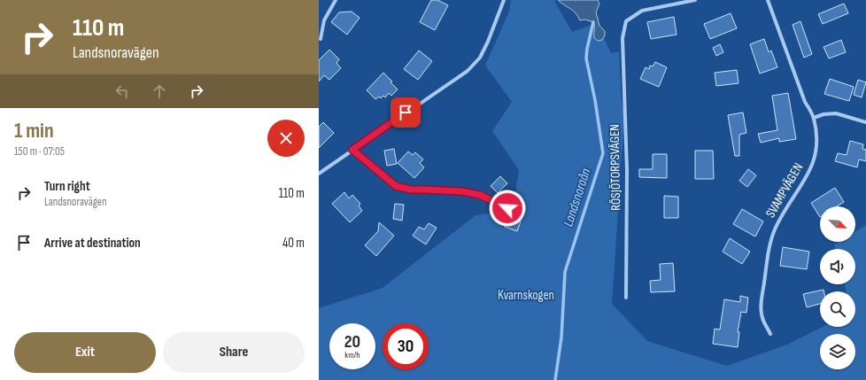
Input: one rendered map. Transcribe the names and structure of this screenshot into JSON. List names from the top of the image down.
{
  "streets": {
    "street": ["RÖSJÖTORPSVÄGEN", "SVAMPVÄGEN"]
  },
  "water": ["Landsnoraån"],
  "parks": ["Kvarnskogen"],
  "north": "bottom right",
  "page": {
    "turn": ["110 m", "Landsnoravägen"],
    "heading": ["1 min", "150 m · 07:05"],
    "list": [
      {
        "name": "Turn right",
        "note": "Landsnoravägen",
        "value": "110 m"
      },
      {
        "name": "Arrive at destination",
        "value": "40 m"
      }
    ],
    "speed": "20 km/h",
    "limit": "30",
    "buttons": ["Exit", "Share"]
  }
}
